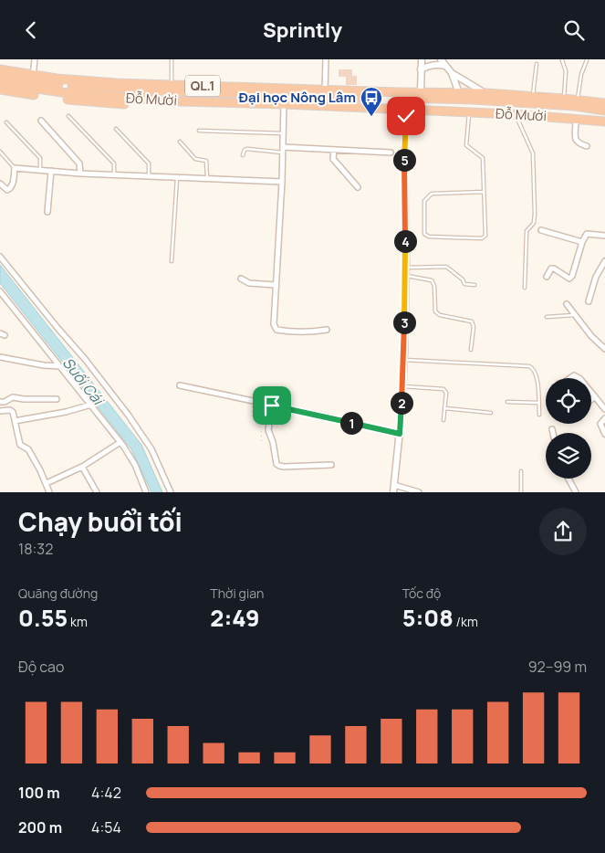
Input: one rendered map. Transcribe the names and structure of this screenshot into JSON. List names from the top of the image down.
{
  "streets": {
    "highway": ["QL.1", "Đỗ Mười"]
  },
  "water": ["Suối Cái"],
  "places": {
    "bus stop": ["Đại học Nông Lâm"]
  },
  "page": {
    "header": "Sprintly",
    "pins": [
      "5",
      "4",
      "3",
      "2",
      "1"
    ],
    "heading": ["Chạy buổi tối", "18:32"],
    "stats": [
      ["Quãng đường", "0.55 km"],
      ["Thời gian", "2:49"],
      ["Tốc độ", "5:08 /km"]
    ],
    "chart": ["Độ cao", "92–99 m"],
    "list": [
      {
        "name": "100 m",
        "note": "4:42"
      },
      {
        "name": "200 m",
        "note": "4:54"
      }
    ]
  }
}
